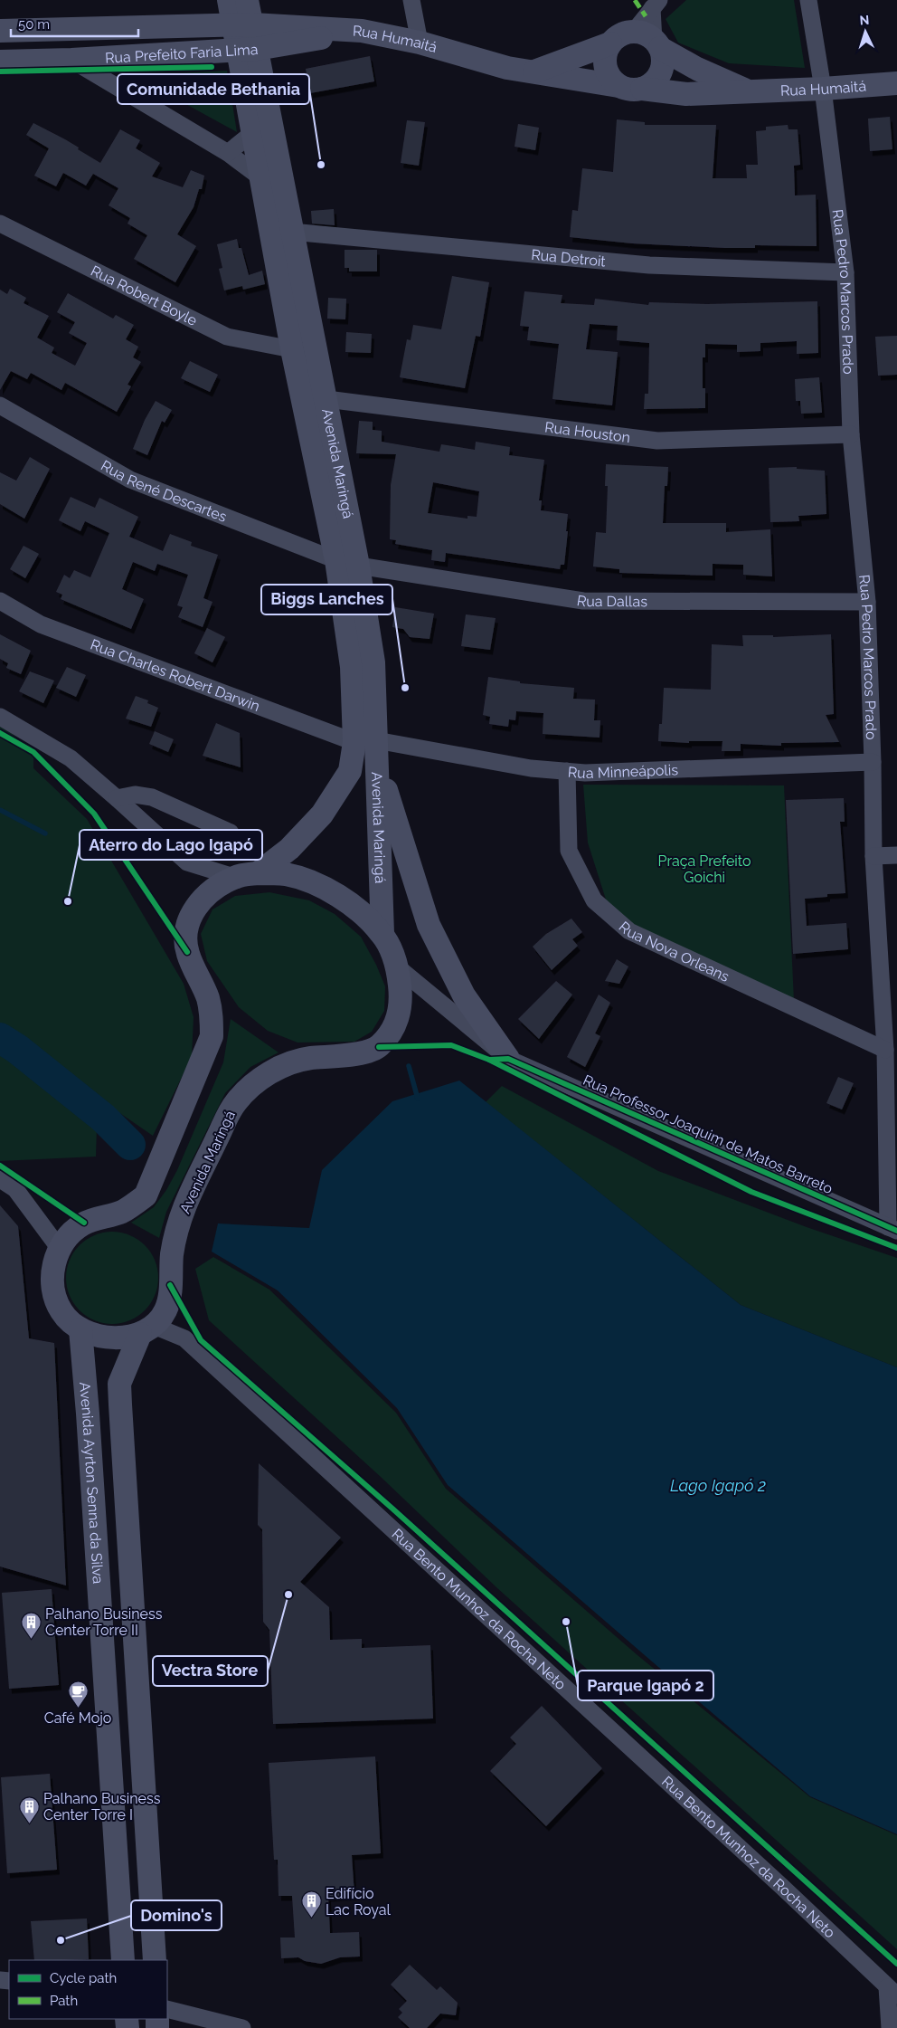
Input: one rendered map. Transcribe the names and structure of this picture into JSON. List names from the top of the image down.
{
  "streets": {
    "main road": [
      "Rua Humaitá",
      "Rua Prefeito Faria Lima",
      "Avenida Maringá",
      "Avenida Ayrton Senna da Silva"
    ],
    "street": [
      "Rua Detroit",
      "Rua Pedro Marcos Prado",
      "Rua Robert Boyle",
      "Rua Houston",
      "Rua René Descartes",
      "Rua Dallas",
      "Rua Charles Robert Darwin",
      "Rua Minneápolis",
      "Rua Nova Orleans",
      "Rua Professor Joaquim de Matos Barreto",
      "Rua Bento Munhoz da Rocha Neto"
    ]
  },
  "crossings": [
    ["Rua Humaitá", "Rua Prefeito Faria Lima"],
    ["Rua Humaitá", "Rua Pedro Marcos Prado"],
    ["Rua Humaitá", "Avenida Maringá"],
    ["Rua Prefeito Faria Lima", "Avenida Maringá"],
    ["Rua Detroit", "Rua Pedro Marcos Prado"],
    ["Rua Detroit", "Avenida Maringá"],
    ["Rua Pedro Marcos Prado", "Rua Houston"],
    ["Rua Pedro Marcos Prado", "Rua Dallas"],
    ["Rua Pedro Marcos Prado", "Rua Minneápolis"],
    ["Rua Pedro Marcos Prado", "Rua Nova Orleans"],
    ["Rua Pedro Marcos Prado", "Rua Professor Joaquim de Matos Barreto"],
    ["Rua Robert Boyle", "Avenida Maringá"],
    ["Rua Houston", "Avenida Maringá"],
    ["Avenida Maringá", "Rua René Descartes"],
    ["Avenida Maringá", "Rua Dallas"],
    ["Avenida Maringá", "Rua Charles Robert Darwin"],
    ["Avenida Maringá", "Rua Minneápolis"],
    ["Avenida Maringá", "Rua Professor Joaquim de Matos Barreto"],
    ["Avenida Maringá", "Avenida Ayrton Senna da Silva"],
    ["Avenida Maringá", "Rua Bento Munhoz da Rocha Neto"],
    ["Rua René Descartes", "Rua Dallas"],
    ["Rua Charles Robert Darwin", "Rua Minneápolis"],
    ["Rua Minneápolis", "Rua Nova Orleans"]
  ],
  "water": ["Lago Igapó 2"],
  "parks": ["Praça Prefeito Goichi"],
  "places": {
    "other": [
      "Comunidade Bethania",
      "Biggs Lanches",
      "Aterro do Lago Igapó",
      "Vectra Store",
      "Parque Igapó 2",
      "Domino's"
    ],
    "building": ["Palhano Business Center Torre II", "Palhano Business Center Torre I", "Edifício Lac Royal"],
    "cafe": ["Café Mojo"]
  },
  "legend": ["Cycle path", "Path"],
  "scale_bar": "50 m",
  "north": "top"
}
